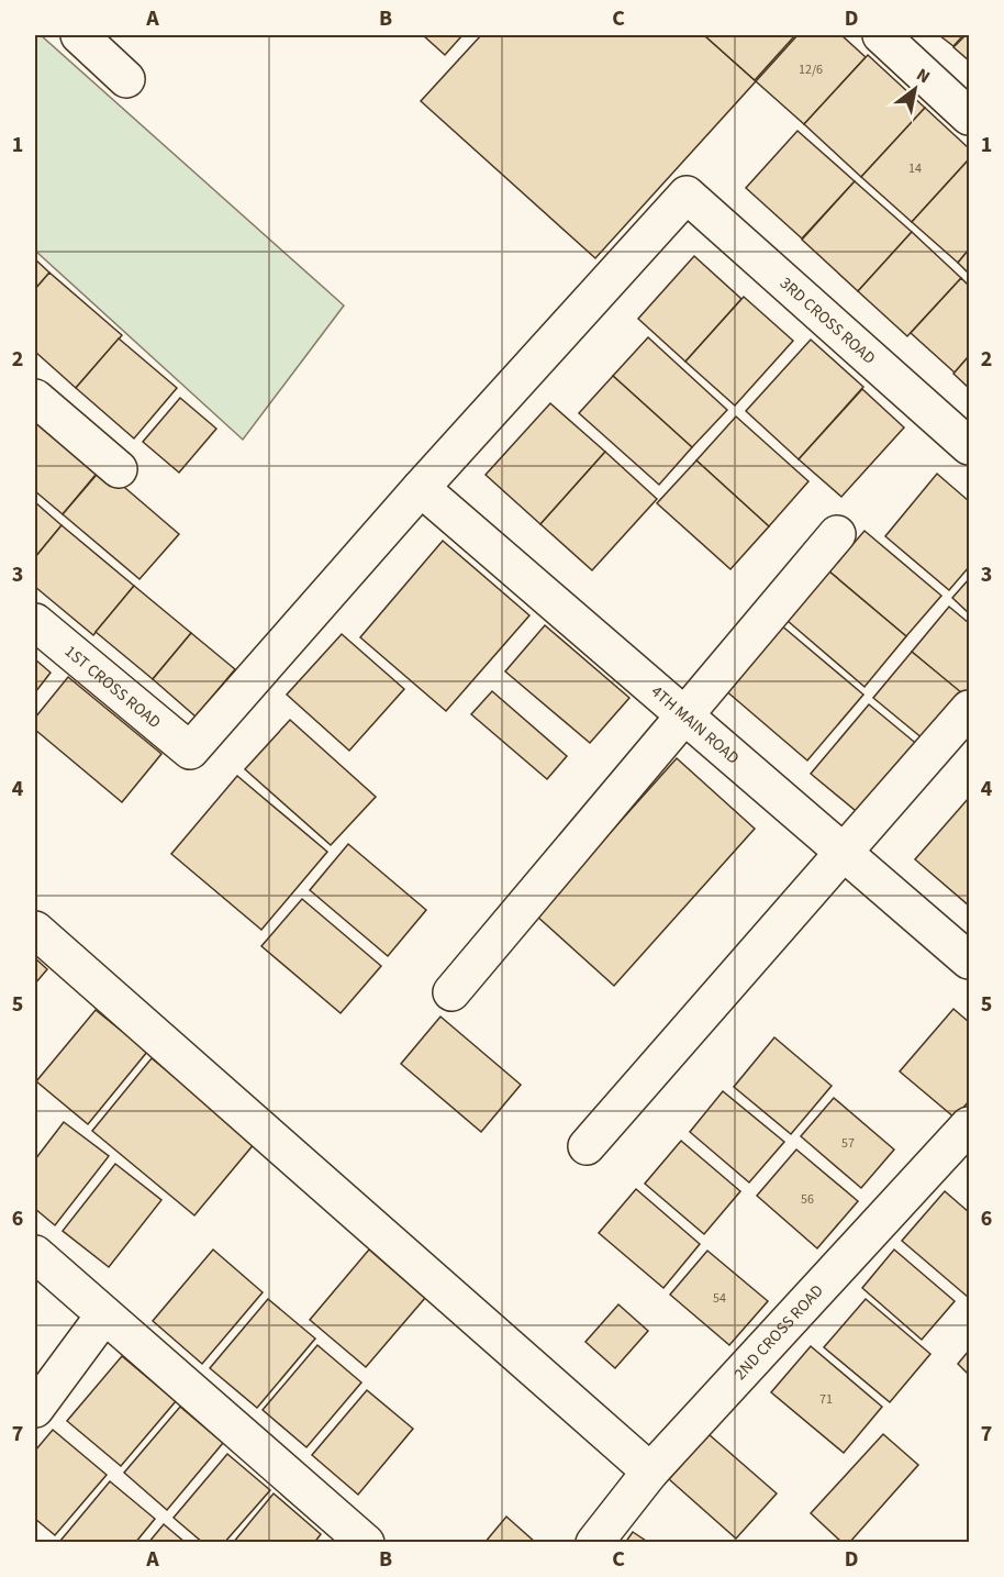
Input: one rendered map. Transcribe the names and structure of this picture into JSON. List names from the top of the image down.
{
  "streets": {
    "street": [
      "3RD CROSS ROAD",
      "1ST CROSS ROAD",
      "4TH MAIN ROAD",
      "2ND CROSS ROAD"
    ]
  },
  "crossings": [
    ["3RD CROSS ROAD", "1ST CROSS ROAD"],
    ["3RD CROSS ROAD", "4TH MAIN ROAD"],
    ["1ST CROSS ROAD", "4TH MAIN ROAD"]
  ],
  "house_numbers": [
    "12/6",
    "14",
    "57",
    "56",
    "54",
    "71"
  ],
  "north": "top right",
  "grid": {
    "columns": [
      "A",
      "B",
      "C",
      "D"
    ],
    "rows": [
      "1",
      "2",
      "3",
      "4",
      "5",
      "6",
      "7"
    ]
  }
}
